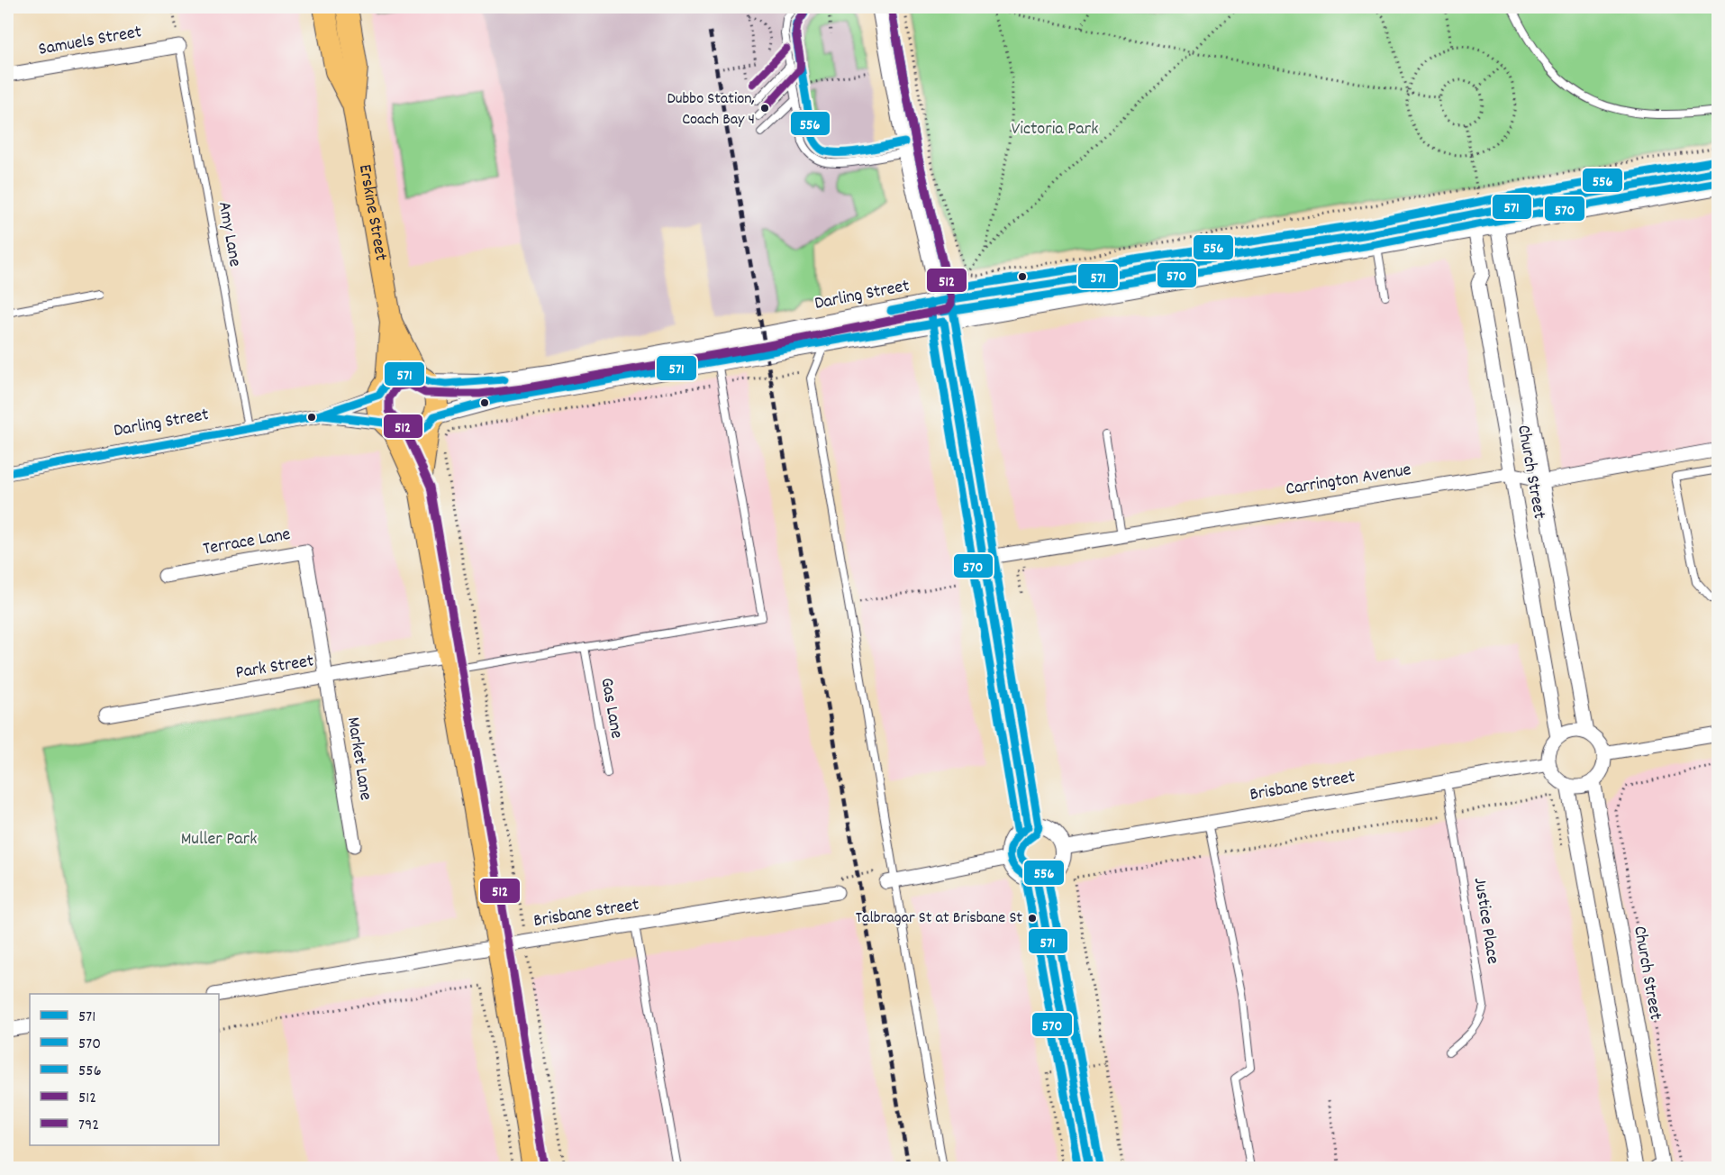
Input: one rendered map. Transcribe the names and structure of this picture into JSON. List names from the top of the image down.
{
  "streets": {
    "highway": ["Erskine Street"],
    "street": [
      "Samuels Street",
      "Darling Street",
      "Church Street",
      "Carrington Avenue",
      "Terrace Lane",
      "Park Street",
      "Market Lane",
      "Brisbane Street"
    ],
    "lane": ["Amy Lane", "Gas Lane", "Justice Place"]
  },
  "crossings": [
    ["Samuels Street", "Amy Lane"],
    ["Erskine Street", "Darling Street"],
    ["Amy Lane", "Darling Street"],
    ["Darling Street", "Church Street"],
    ["Church Street", "Carrington Avenue"],
    ["Church Street", "Brisbane Street"],
    ["Terrace Lane", "Park Street"],
    ["Terrace Lane", "Market Lane"],
    ["Park Street", "Market Lane"],
    ["Brisbane Street", "Justice Place"]
  ],
  "parks": ["Victoria Park", "Muller Park"],
  "places": ["Dubbo Station, Coach Bay 4", "Talbragar St at Brisbane St"],
  "lines": [
    "transit line 556",
    "transit line 512",
    "transit line 792",
    "transit line 571",
    "transit line 570"
  ],
  "legend": [
    "571",
    "570",
    "556",
    "512",
    "792"
  ]
}
